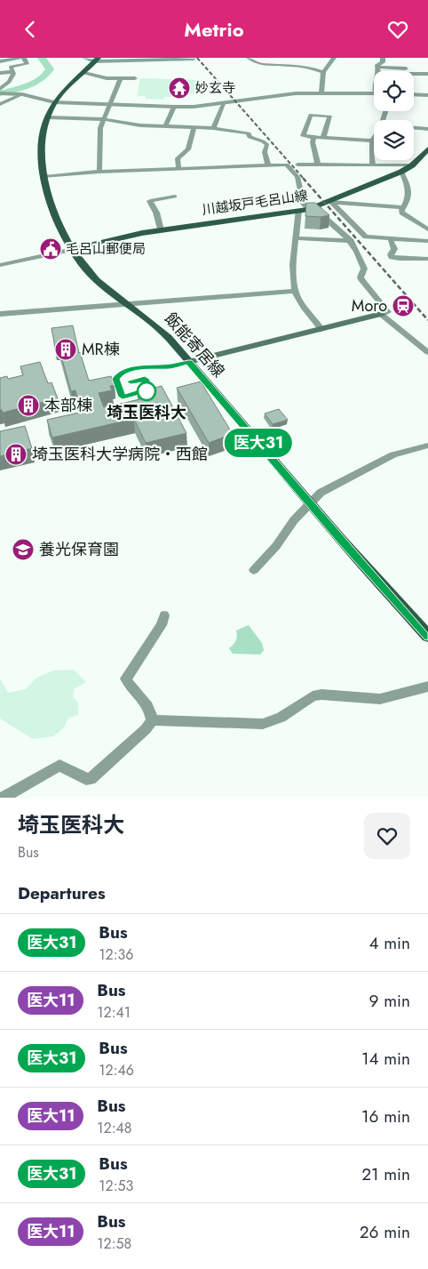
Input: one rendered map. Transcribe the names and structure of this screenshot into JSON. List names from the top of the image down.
{
  "streets": {
    "main road": ["川越坂戸毛呂山線", "飯能寄居線"]
  },
  "crossings": [
    ["川越坂戸毛呂山線", "飯能寄居線"]
  ],
  "places": {
    "temple": ["妙玄寺"],
    "public building": ["毛呂山郵便局"],
    "station": ["Moro"],
    "building": ["MR棟", "本部棟", "埼玉医科大学病院・西館"],
    "other": ["埼玉医科大"],
    "school or university": ["養光保育園"]
  },
  "lines": ["bus line 医大31"],
  "page": {
    "header": "Metrio",
    "on_map": "医大31",
    "heading": [
      ["埼玉医科大", "Bus"],
      "Departures"
    ],
    "list": [
      {
        "mark": "医大31",
        "name": "Bus",
        "note": "12:36",
        "value": "4 min"
      },
      {
        "mark": "医大11",
        "name": "Bus",
        "note": "12:41",
        "value": "9 min"
      },
      {
        "mark": "医大31",
        "name": "Bus",
        "note": "12:46",
        "value": "14 min"
      },
      {
        "mark": "医大11",
        "name": "Bus",
        "note": "12:48",
        "value": "16 min"
      },
      {
        "mark": "医大31",
        "name": "Bus",
        "note": "12:53",
        "value": "21 min"
      },
      {
        "mark": "医大11",
        "name": "Bus",
        "note": "12:58",
        "value": "26 min"
      }
    ]
  }
}
